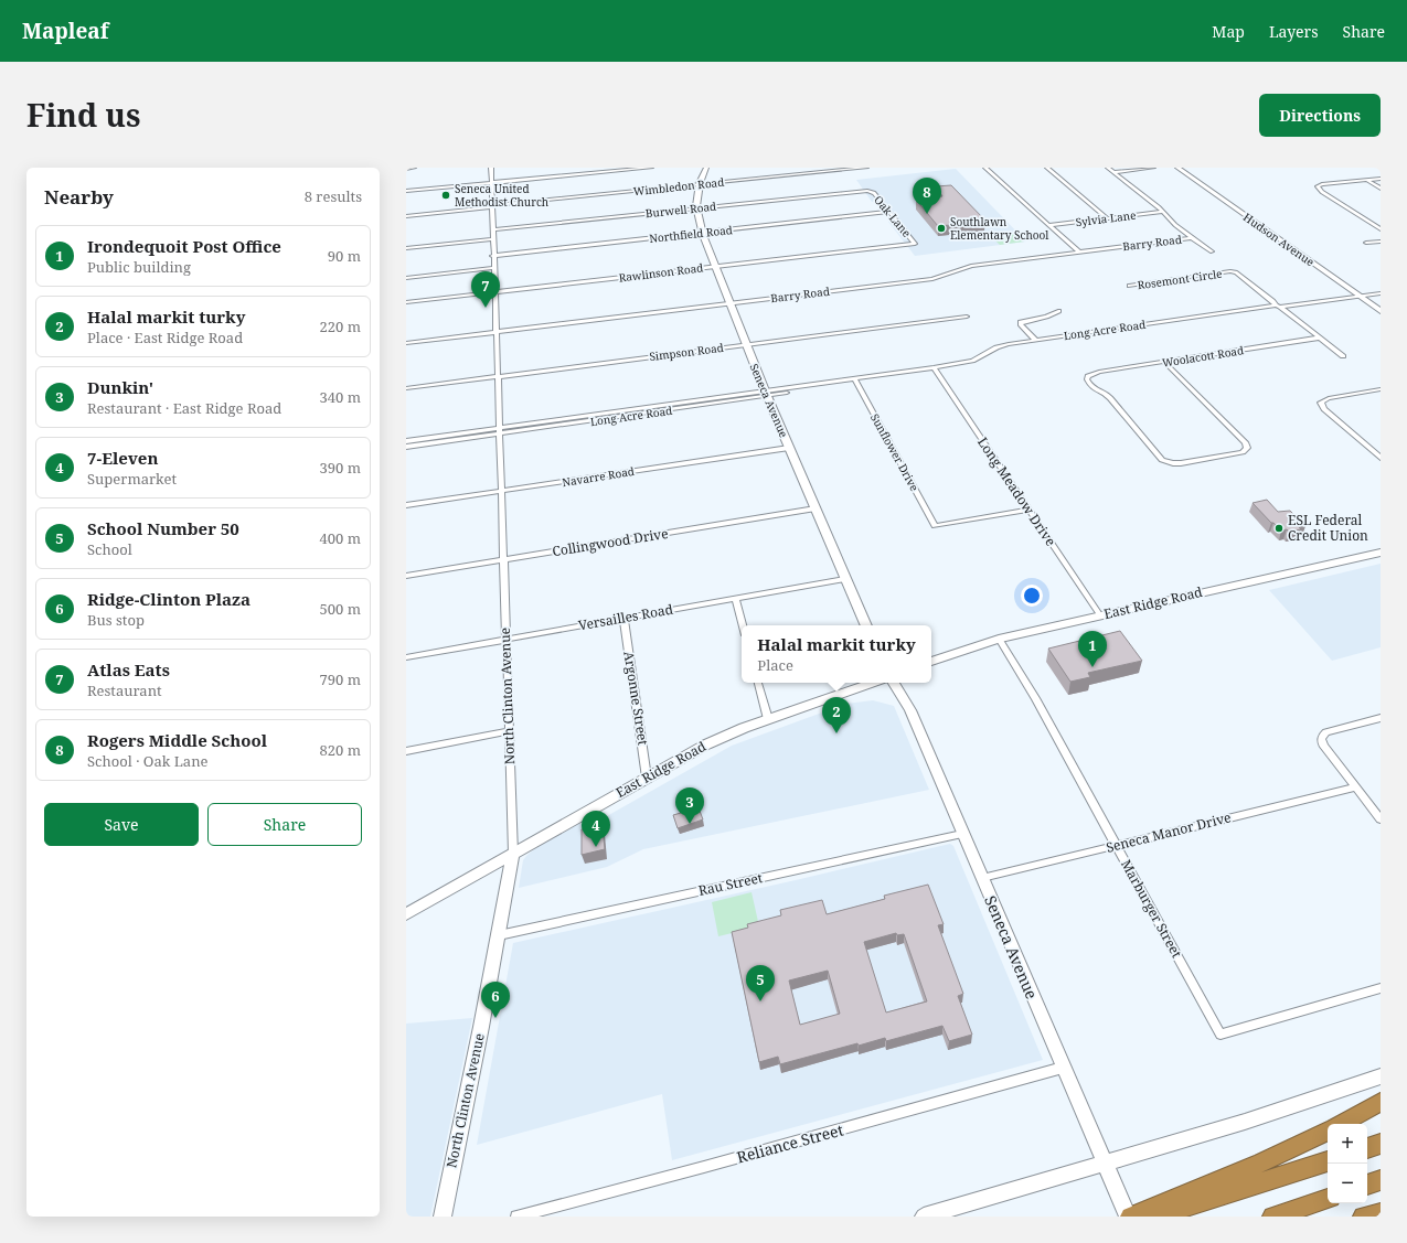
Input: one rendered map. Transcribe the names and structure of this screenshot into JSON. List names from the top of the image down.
{
  "streets": {
    "main road": [
      "Hudson Avenue",
      "Seneca Avenue",
      "East Ridge Road",
      "North Clinton Avenue"
    ],
    "street": [
      "Wimbledon Road",
      "Burwell Road",
      "Oak Lane",
      "Sylvia Lane",
      "Northfield Road",
      "Barry Road",
      "Rawlinson Road",
      "Rosemont Circle",
      "Long Acre Road",
      "Simpson Road",
      "Woolacott Road",
      "Sunflower Drive",
      "Navarre Road",
      "Long Meadow Drive",
      "Collingwood Drive",
      "Versailles Road",
      "Argonne Street",
      "Seneca Manor Drive",
      "Rau Street",
      "Marburger Street",
      "Reliance Street"
    ]
  },
  "crossings": [
    ["Wimbledon Road", "Seneca Avenue"],
    ["Wimbledon Road", "North Clinton Avenue"],
    ["Burwell Road", "Oak Lane"],
    ["Burwell Road", "Seneca Avenue"],
    ["Burwell Road", "North Clinton Avenue"],
    ["Oak Lane", "Northfield Road"],
    ["Oak Lane", "Rawlinson Road"],
    ["Northfield Road", "Seneca Avenue"],
    ["Northfield Road", "North Clinton Avenue"],
    ["Hudson Avenue", "Long Acre Road"],
    ["Barry Road", "Seneca Avenue"],
    ["Barry Road", "North Clinton Avenue"],
    ["Rawlinson Road", "Seneca Avenue"],
    ["Rawlinson Road", "North Clinton Avenue"],
    ["Rosemont Circle", "Long Acre Road"],
    ["Long Acre Road", "Seneca Avenue"],
    ["Long Acre Road", "Sunflower Drive"],
    ["Long Acre Road", "Long Meadow Drive"],
    ["Long Acre Road", "North Clinton Avenue"],
    ["Simpson Road", "Seneca Avenue"],
    ["Simpson Road", "North Clinton Avenue"],
    ["Seneca Avenue", "Navarre Road"],
    ["Seneca Avenue", "Collingwood Drive"],
    ["Seneca Avenue", "Versailles Road"],
    ["Seneca Avenue", "Seneca Manor Drive"],
    ["Seneca Avenue", "Rau Street"],
    ["Seneca Avenue", "Reliance Street"],
    ["Sunflower Drive", "Long Meadow Drive"],
    ["Navarre Road", "North Clinton Avenue"],
    ["Long Meadow Drive", "East Ridge Road"],
    ["Collingwood Drive", "North Clinton Avenue"],
    ["East Ridge Road", "North Clinton Avenue"],
    ["East Ridge Road", "Argonne Street"],
    ["East Ridge Road", "Marburger Street"],
    ["Versailles Road", "North Clinton Avenue"],
    ["Versailles Road", "Argonne Street"],
    ["North Clinton Avenue", "Rau Street"],
    ["Seneca Manor Drive", "Marburger Street"]
  ],
  "places": ["Seneca United Methodist Church", "Southlawn Elementary School", "ESL Federal Credit Union"],
  "page": {
    "header": "Mapleaf",
    "nav": ["Map", "Layers", "Share"],
    "title": "Find us",
    "buttons": [
      "Directions",
      ["Save", "Share"]
    ],
    "heading": ["Nearby", "8 results"],
    "pins": [
      "8",
      "7",
      "1",
      "2",
      "3",
      "4",
      "5",
      "6"
    ],
    "list": [
      {
        "mark": "1",
        "name": "Irondequoit Post Office",
        "note": "Public building",
        "value": "90 m"
      },
      {
        "mark": "2",
        "name": "Halal markit turky",
        "note": "Place · East Ridge Road",
        "value": "220 m"
      },
      {
        "mark": "3",
        "name": "Dunkin'",
        "note": "Restaurant · East Ridge Road",
        "value": "340 m"
      },
      {
        "mark": "4",
        "name": "7-Eleven",
        "note": "Supermarket",
        "value": "390 m"
      },
      {
        "mark": "5",
        "name": "School Number 50",
        "note": "School",
        "value": "400 m"
      },
      {
        "mark": "6",
        "name": "Ridge-Clinton Plaza",
        "note": "Bus stop",
        "value": "500 m"
      },
      {
        "mark": "7",
        "name": "Atlas Eats",
        "note": "Restaurant",
        "value": "790 m"
      },
      {
        "mark": "8",
        "name": "Rogers Middle School",
        "note": "School · Oak Lane",
        "value": "820 m"
      }
    ],
    "popup": ["Halal markit turky", "Place"],
    "map_buttons": ["+", "−"]
  }
}
